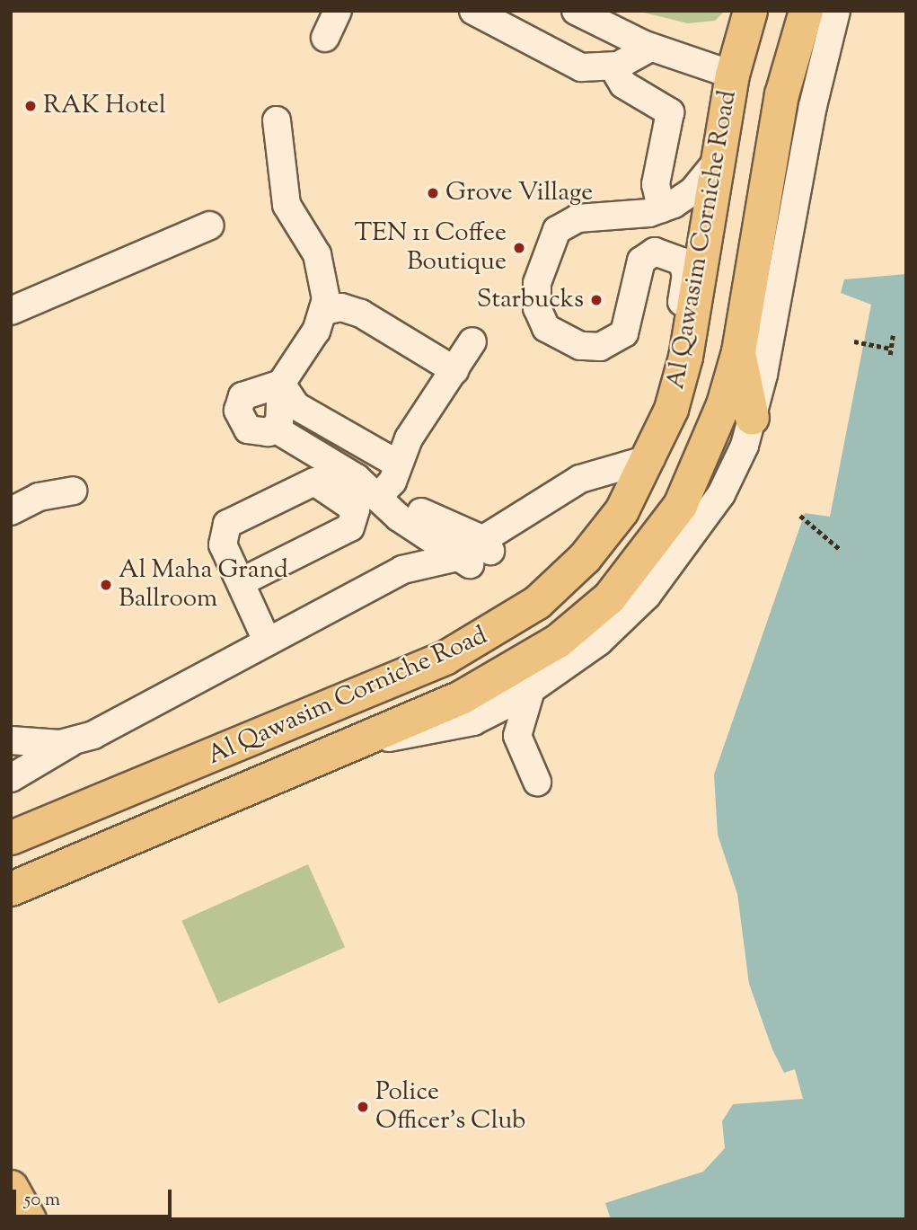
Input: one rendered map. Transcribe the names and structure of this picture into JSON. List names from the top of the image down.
{
  "streets": {
    "main road": ["Al Qawasim Corniche Road"]
  },
  "places": [
    "RAK Hotel",
    "Grove Village",
    "TEN 11 Coffee Boutique",
    "Starbucks",
    "Al Maha Grand Ballroom",
    "Police Officer's Club"
  ],
  "scale_bar": "50 m"
}
